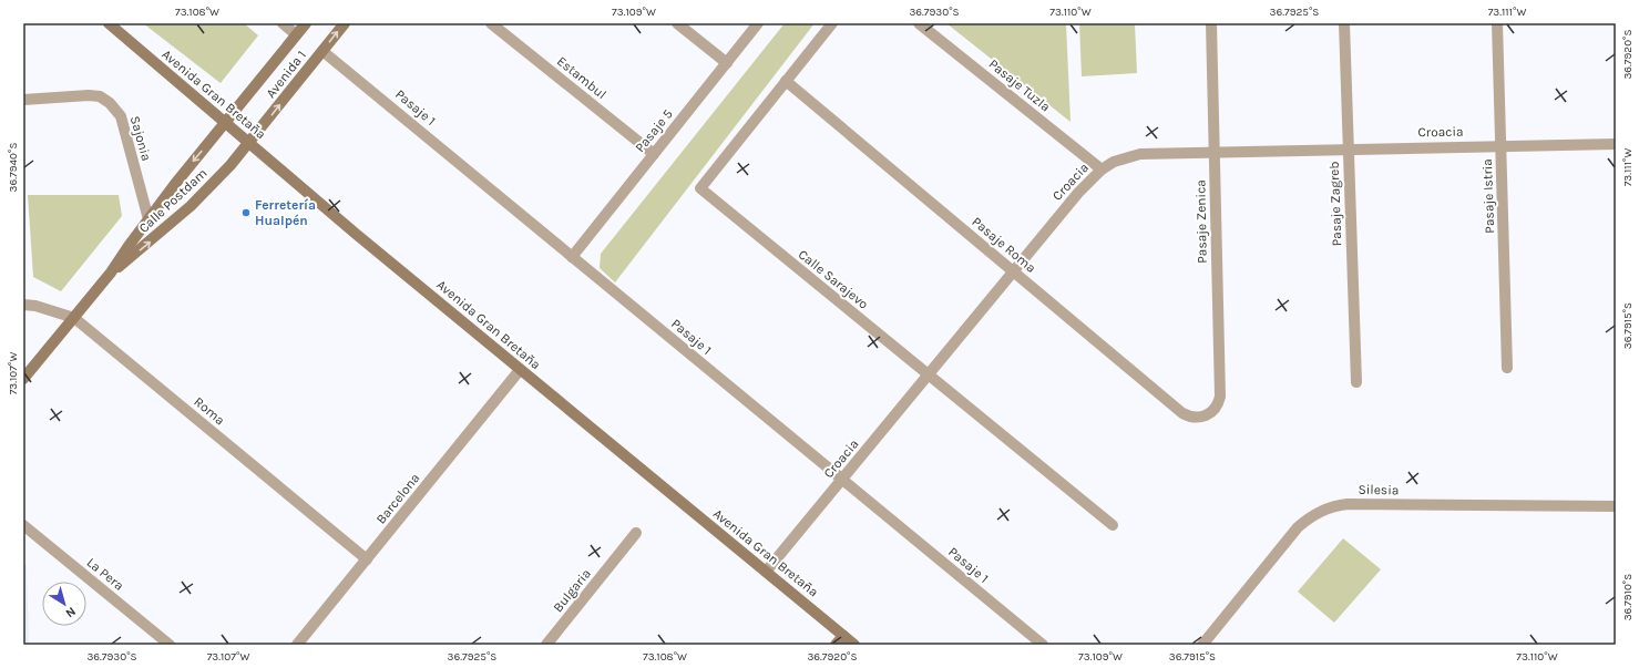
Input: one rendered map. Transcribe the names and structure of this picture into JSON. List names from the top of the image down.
{
  "streets": {
    "main road": ["Avenida 1", "Avenida Gran Bretaña", "Calle Postdam"],
    "street": [
      "Estambul",
      "Pasaje Tuzla",
      "Pasaje 1",
      "Pasaje 5",
      "Croacia",
      "Sajonia",
      "Pasaje Istria",
      "Pasaje Zagreb",
      "Pasaje Zenica",
      "Pasaje Roma",
      "Calle Sarajevo",
      "Roma",
      "Silesia",
      "Barcelona",
      "La Pera",
      "Bulgaria"
    ]
  },
  "crossings": [
    ["Avenida 1", "Avenida Gran Bretaña"],
    ["Avenida 1", "Pasaje 1"],
    ["Avenida 1", "Calle Postdam"],
    ["Estambul", "Pasaje 5"],
    ["Pasaje Tuzla", "Croacia"],
    ["Avenida Gran Bretaña", "Croacia"],
    ["Avenida Gran Bretaña", "Calle Postdam"],
    ["Avenida Gran Bretaña", "Barcelona"],
    ["Pasaje 1", "Pasaje 5"],
    ["Pasaje 1", "Croacia"],
    ["Croacia", "Pasaje Istria"],
    ["Croacia", "Pasaje Zagreb"],
    ["Croacia", "Pasaje Zenica"],
    ["Croacia", "Pasaje Roma"],
    ["Croacia", "Calle Sarajevo"],
    ["Sajonia", "Calle Postdam"],
    ["Calle Postdam", "Roma"],
    ["Pasaje Zenica", "Pasaje Roma"],
    ["Pasaje Roma", "Calle Sarajevo"],
    ["Roma", "Barcelona"]
  ],
  "places": ["Ferretería Hualpén"],
  "north": "bottom right",
  "coordinates": [
    "73.108°W",
    "73.109°W",
    "36.7930°S",
    "73.110°W",
    "36.7925°S",
    "73.111°W",
    "36.7920°S",
    "36.7940°S",
    "36.7915°S",
    "73.107°W",
    "36.7910°S"
  ]
}
